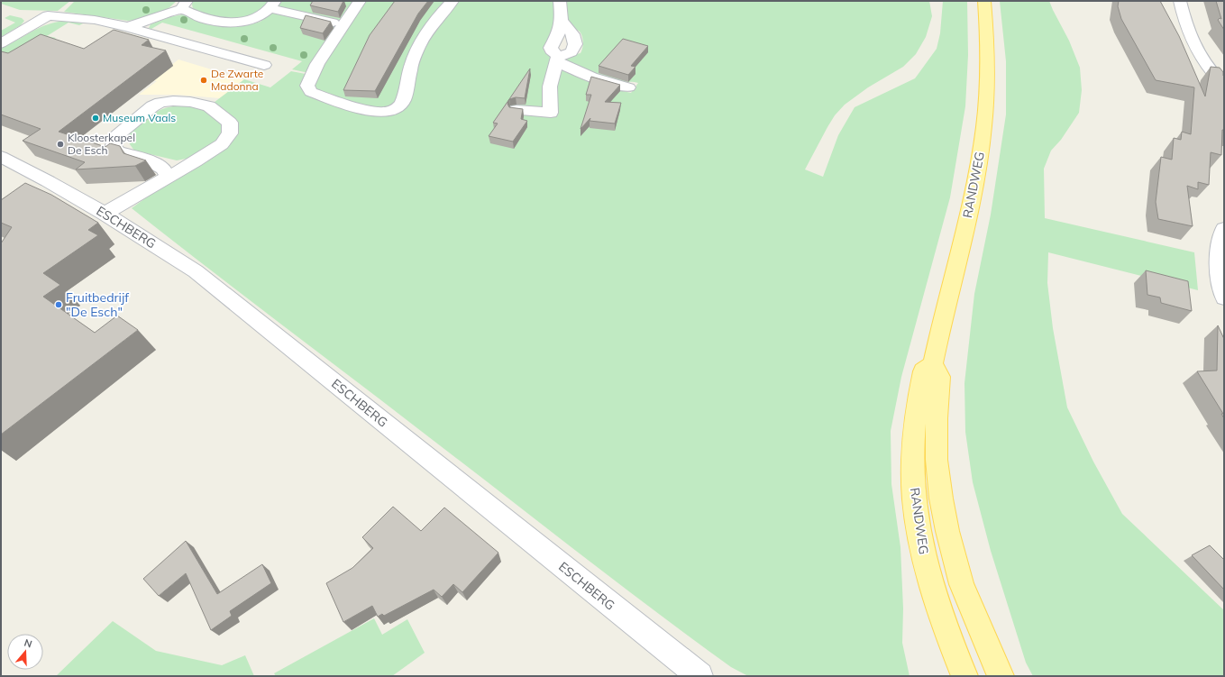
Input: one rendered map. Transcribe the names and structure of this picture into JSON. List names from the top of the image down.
{
  "streets": {
    "main road": ["RANDWEG"],
    "street": ["ESCHBERG"]
  },
  "places": [
    "De Zwarte Madonna",
    "Museum Vaals",
    "Kloosterkapel De Esch",
    "Fruitbedrijf \"De Esch\""
  ],
  "north": "top"
}
